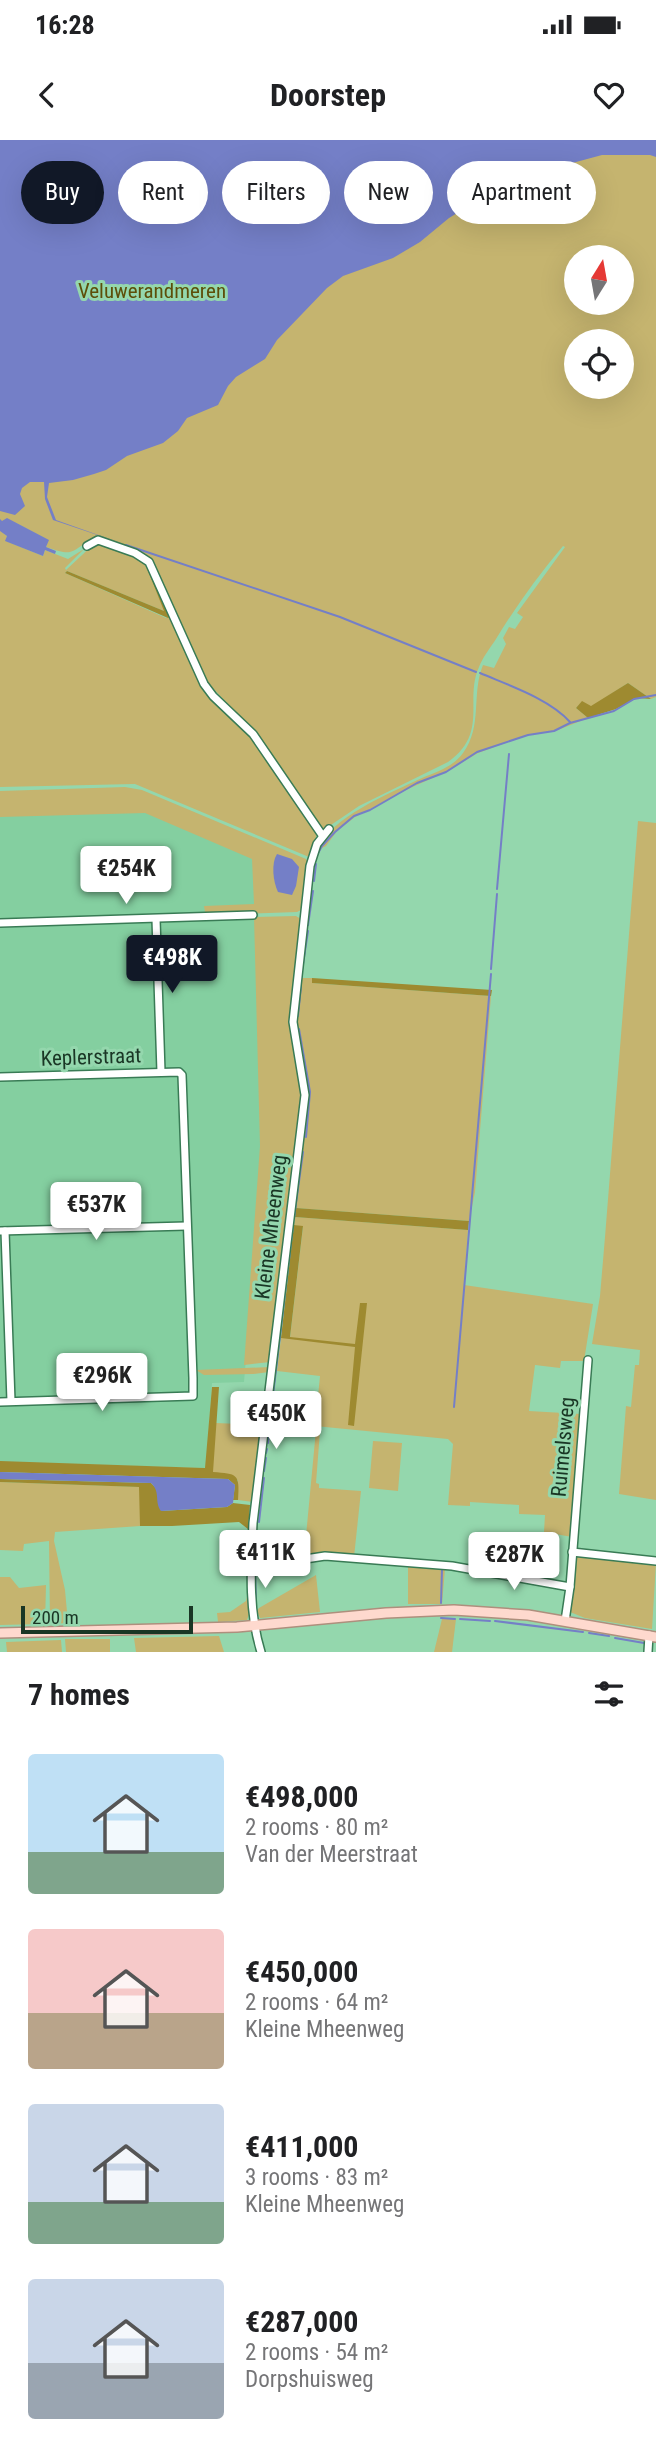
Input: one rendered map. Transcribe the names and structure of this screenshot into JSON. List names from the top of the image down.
{
  "streets": {
    "street": ["Keplerstraat", "Kleine Mheenweg", "Ruimelsweg"]
  },
  "parks": ["Veluwerandmeren"],
  "scale_bar": "200 m",
  "north": "top",
  "page": {
    "status": "16:28",
    "header": "Doorstep",
    "chip": [
      "Buy",
      "Rent",
      "Filters",
      "New",
      "Apartment"
    ],
    "price": [
      "€254K",
      "€498K",
      "€537K",
      "€296K",
      "€450K",
      "€411K",
      "€287K"
    ],
    "scale": "200 m",
    "heading": "7 homes",
    "list": [
      {
        "name": "€498,000",
        "note": "2 rooms · 80 m² · Van der Meerstraat"
      },
      {
        "name": "€450,000",
        "note": "2 rooms · 64 m² · Kleine Mheenweg"
      },
      {
        "name": "€411,000",
        "note": "3 rooms · 83 m² · Kleine Mheenweg"
      },
      {
        "name": "€287,000",
        "note": "2 rooms · 54 m² · Dorpshuisweg"
      }
    ]
  }
}
